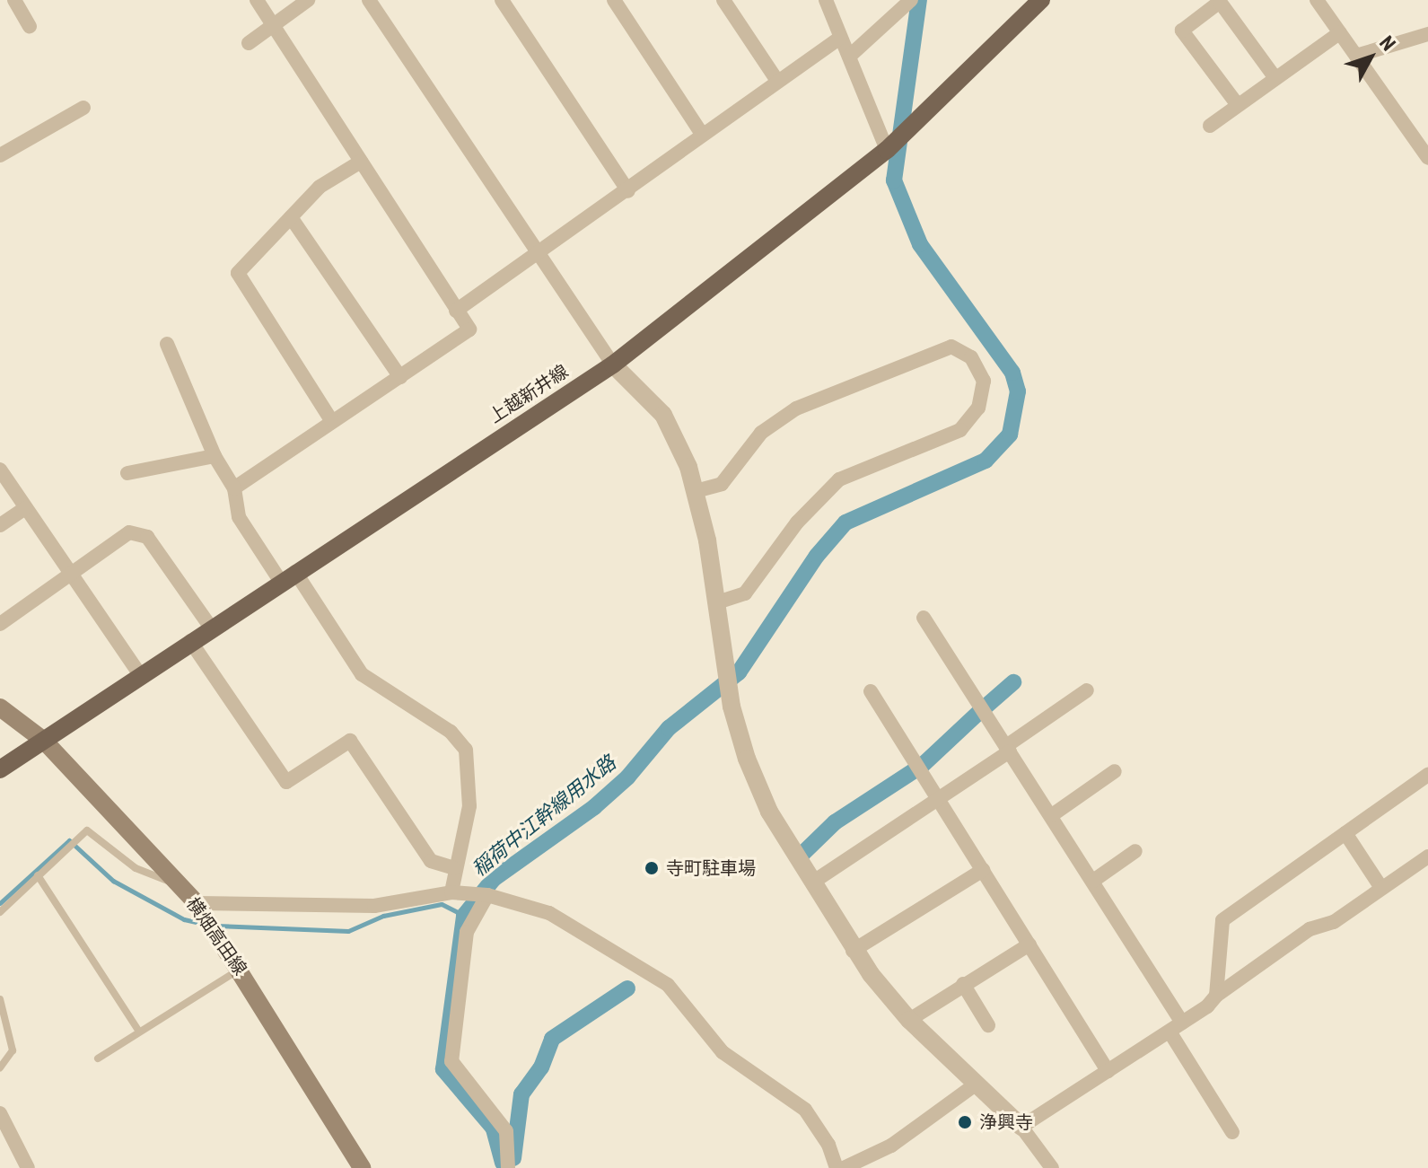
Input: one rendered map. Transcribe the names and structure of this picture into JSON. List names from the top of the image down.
{
  "streets": {
    "main road": ["上越新井線", "横畑高田線"]
  },
  "crossings": [
    ["上越新井線", "横畑高田線"]
  ],
  "water": ["稲荷中江幹線用水路"],
  "places": ["寺町駐車場", "浄興寺"],
  "north": "top right"
}
